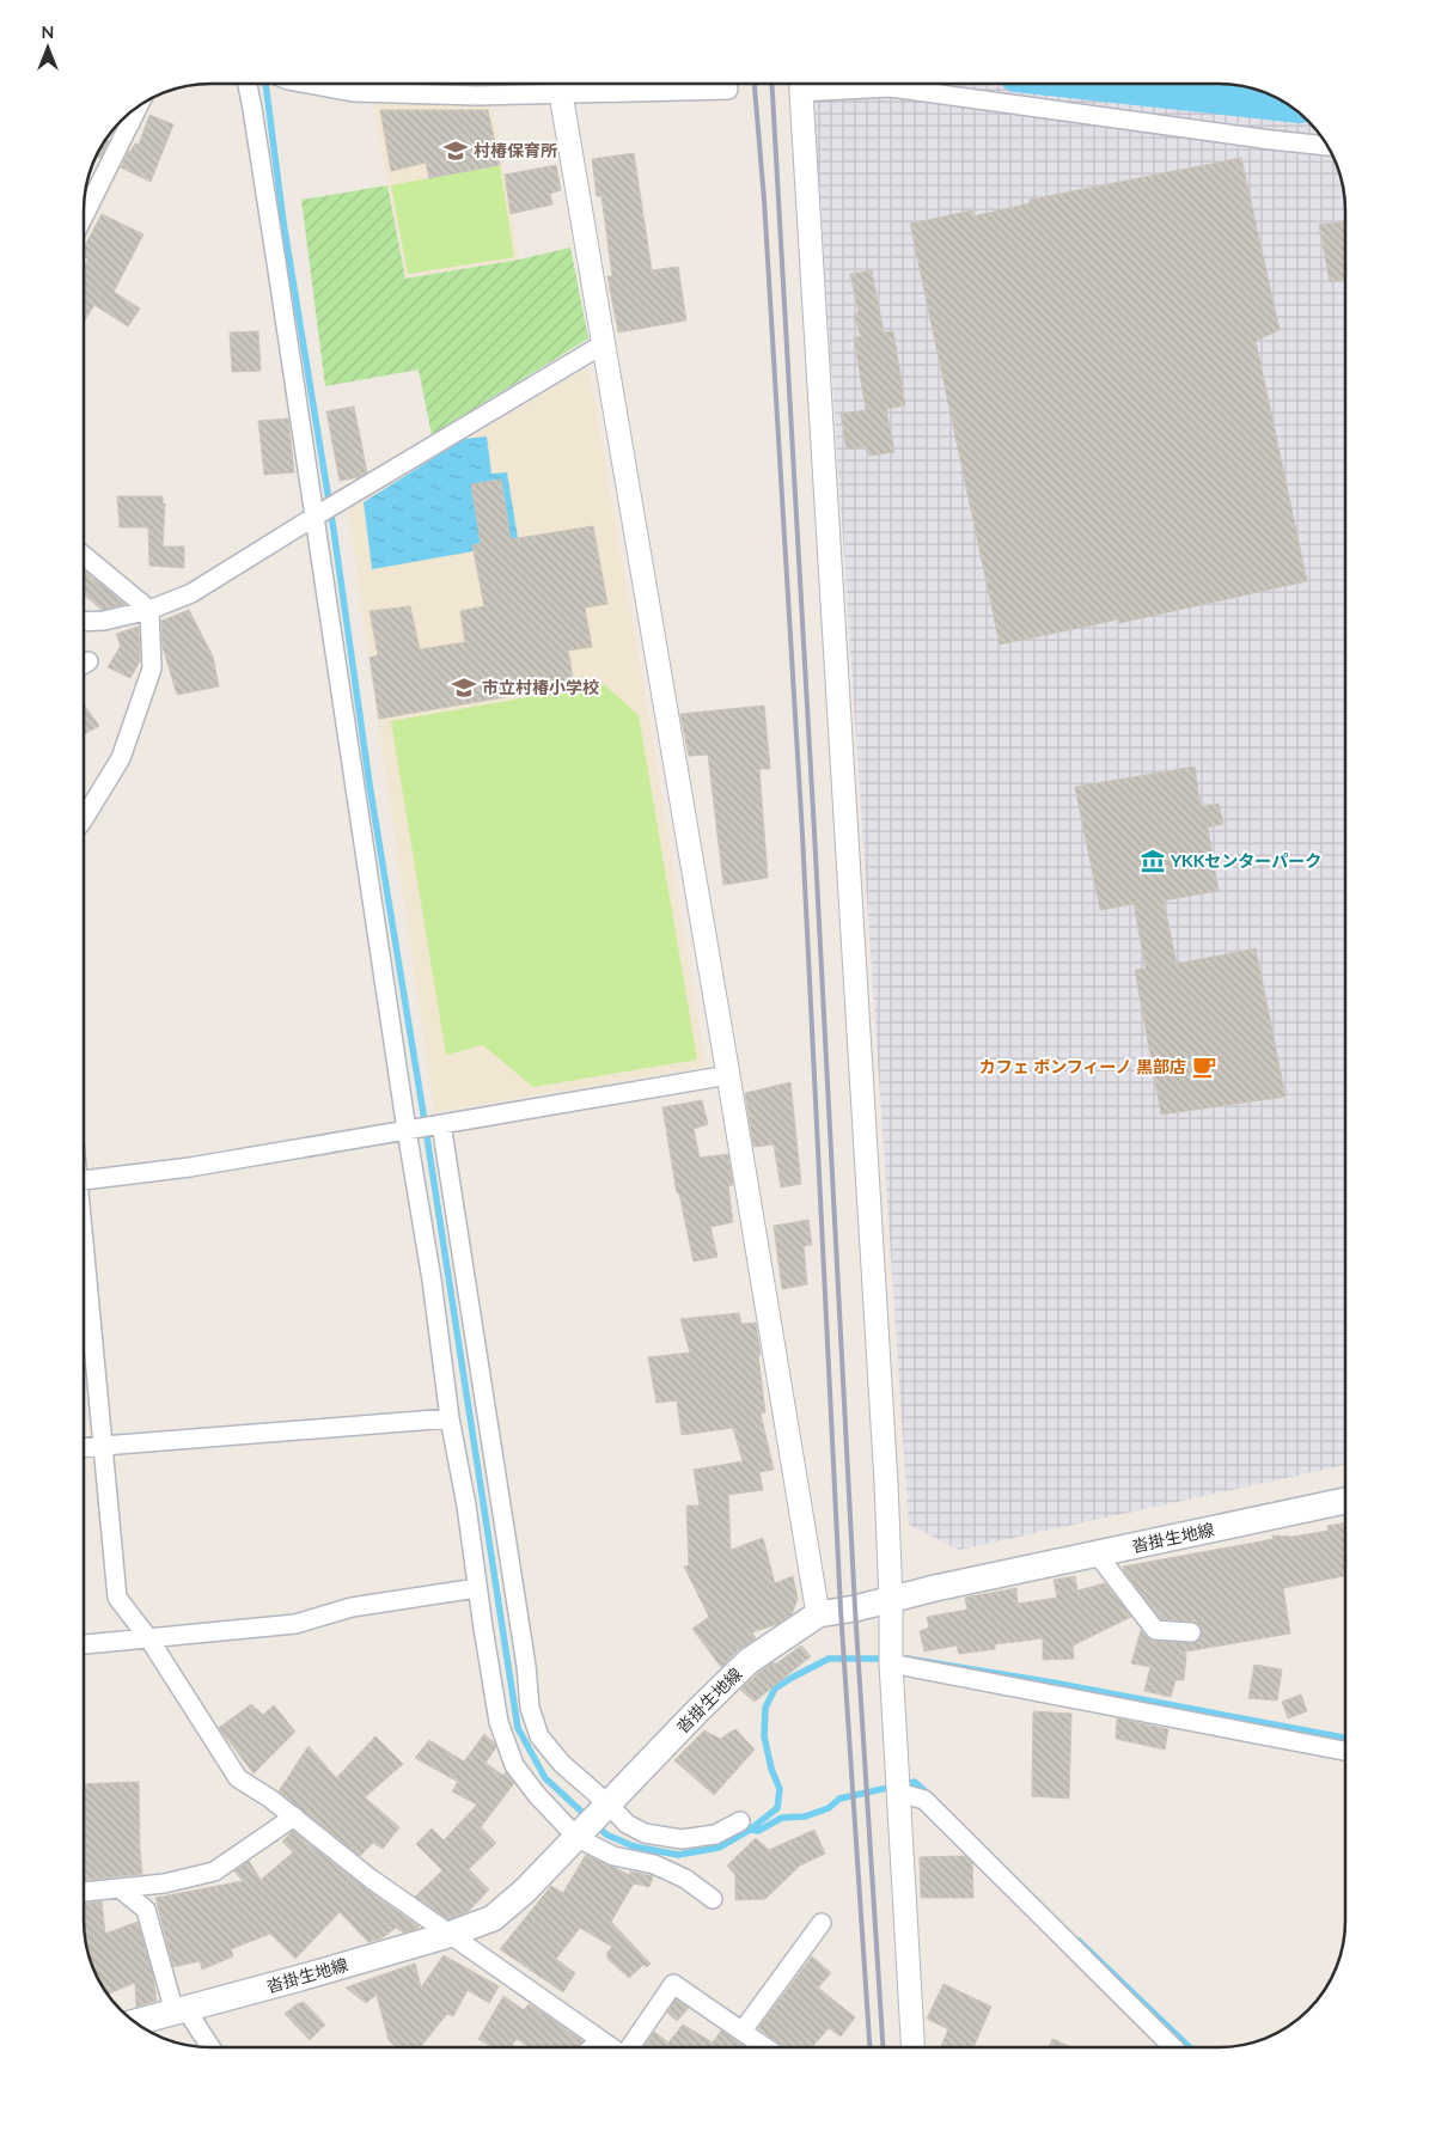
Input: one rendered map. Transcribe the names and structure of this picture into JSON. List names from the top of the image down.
{
  "streets": {
    "main road": ["沓掛生地線"]
  },
  "places": {
    "school or university": ["村椿保育所", "市立村椿小学校"],
    "museum": ["YKKセンターパーク"],
    "cafe": ["カフェ ボンフィーノ 黒部店"]
  },
  "north": "top"
}
